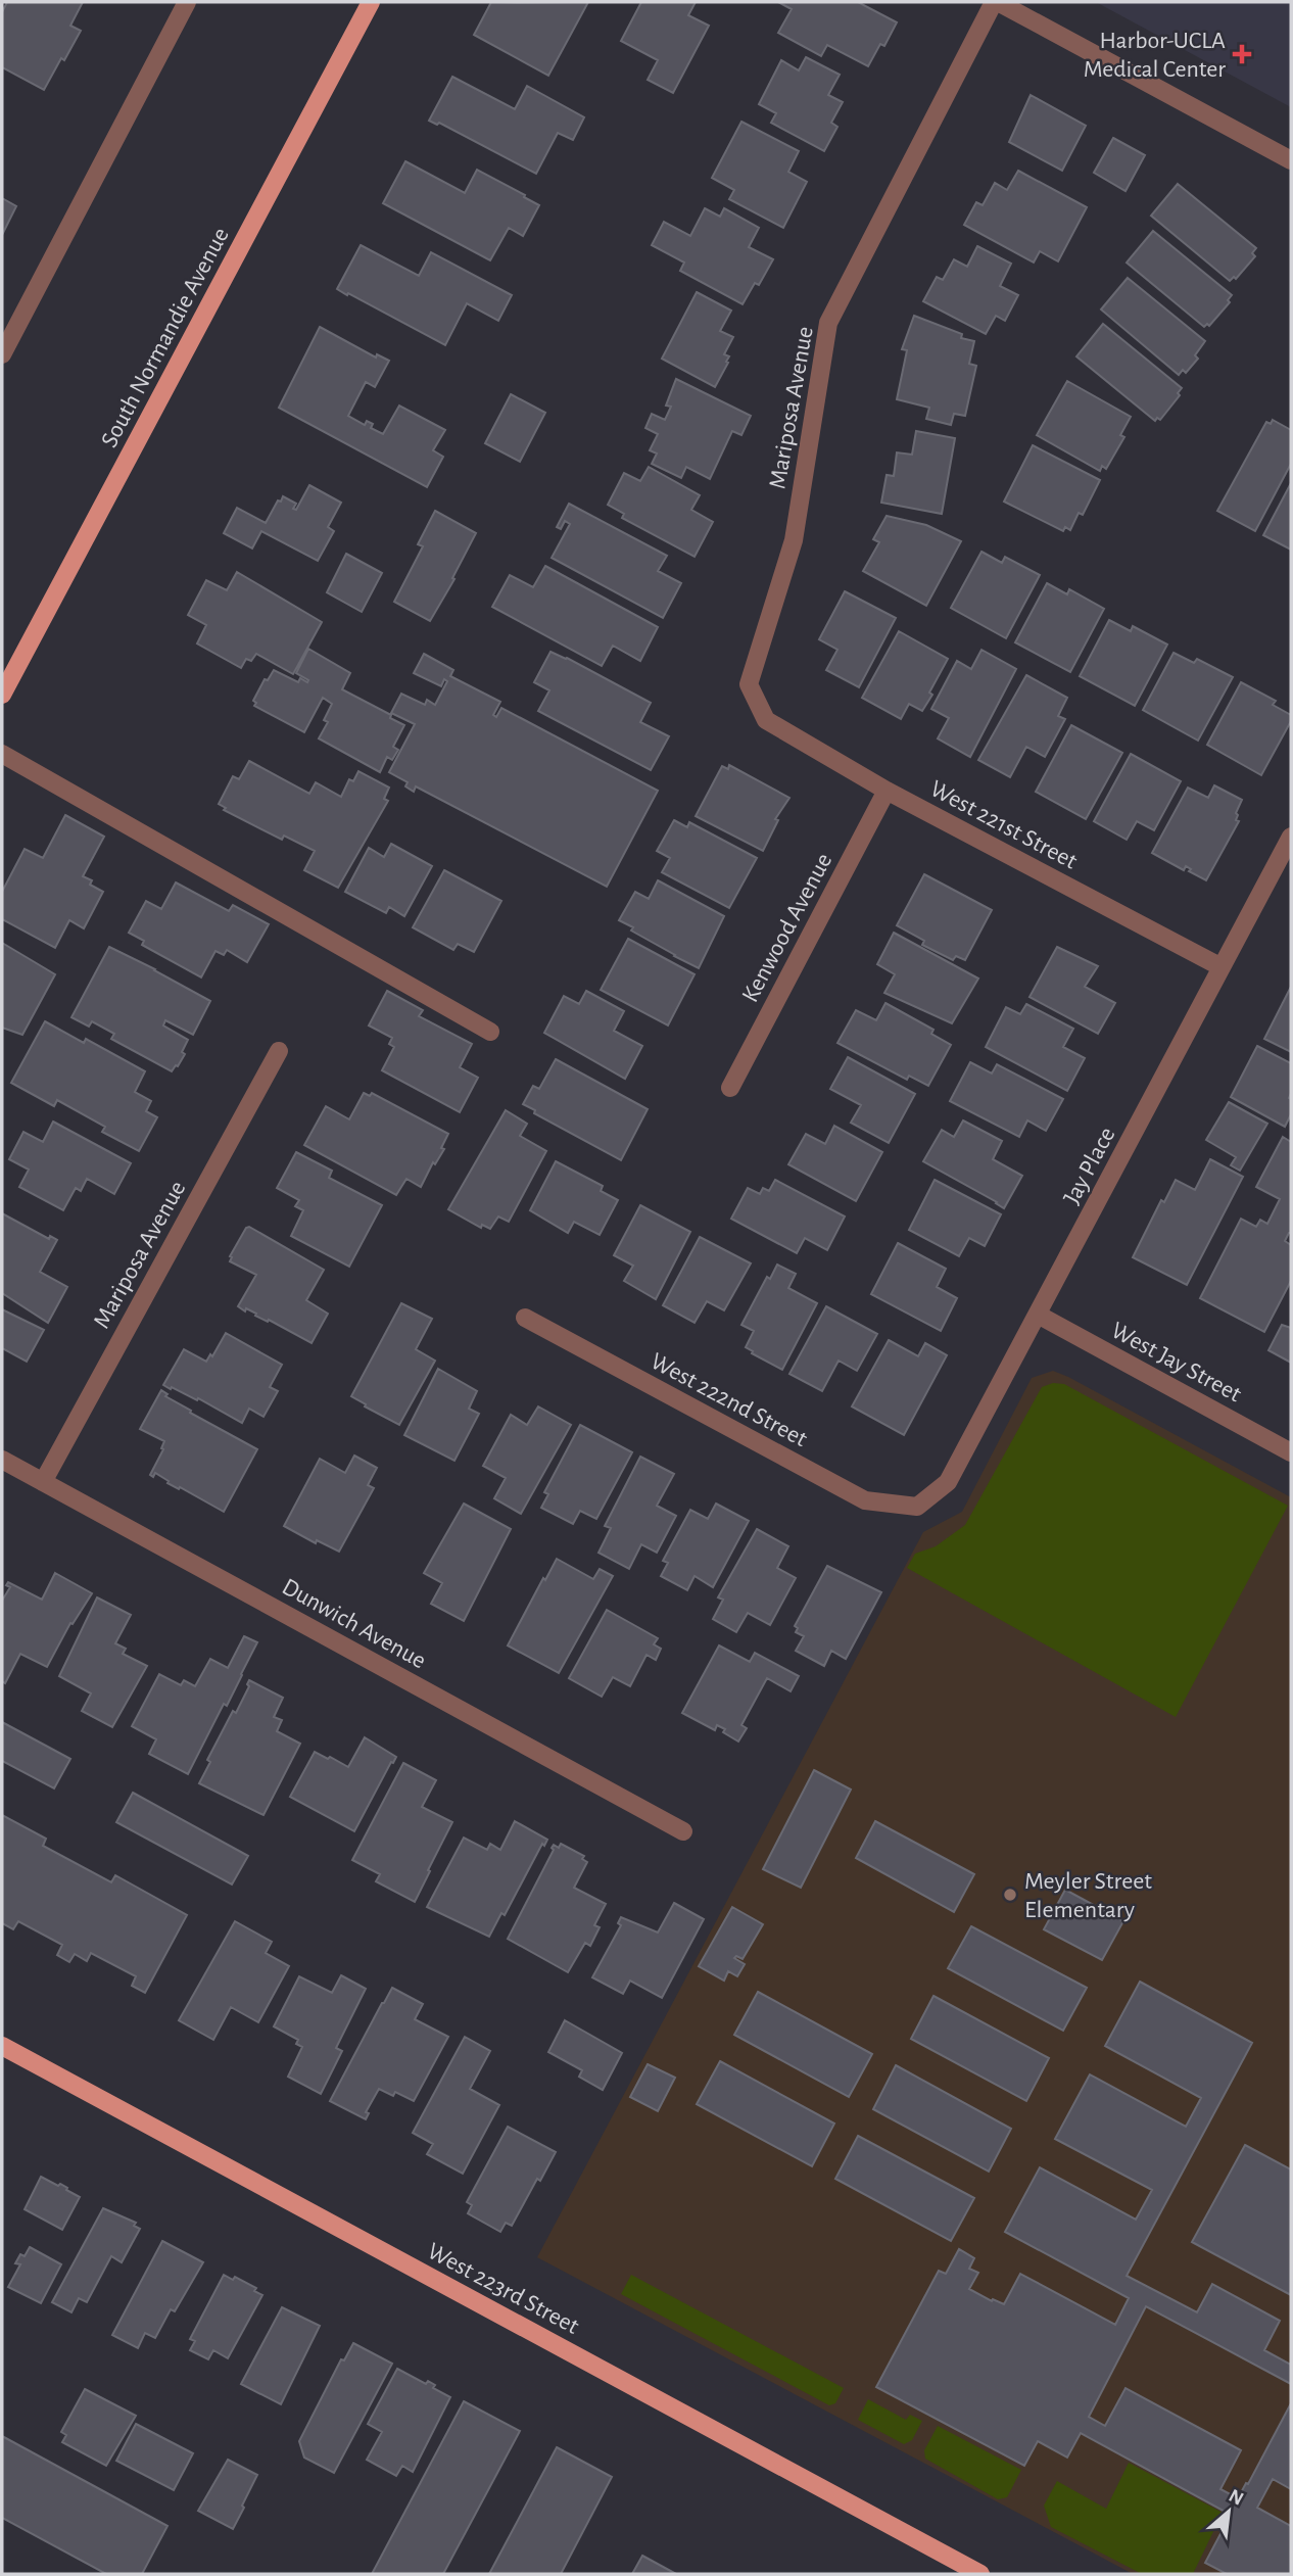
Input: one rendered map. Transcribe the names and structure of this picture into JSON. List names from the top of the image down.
{
  "streets": {
    "main road": ["South Normandie Avenue", "West 223rd Street"],
    "street": [
      "Mariposa Avenue",
      "West 221st Street",
      "Kenwood Avenue",
      "Jay Place",
      "West Jay Street",
      "West 222nd Street",
      "Dunwich Avenue"
    ]
  },
  "crossings": [
    ["Mariposa Avenue", "West 221st Street"],
    ["Mariposa Avenue", "Dunwich Avenue"],
    ["West 221st Street", "Kenwood Avenue"],
    ["West 221st Street", "Jay Place"],
    ["Jay Place", "West Jay Street"],
    ["Jay Place", "West 222nd Street"]
  ],
  "places": {
    "health": ["Harbor-UCLA Medical Center"],
    "other": ["Meyler Street Elementary"]
  },
  "north": "top right"
}
